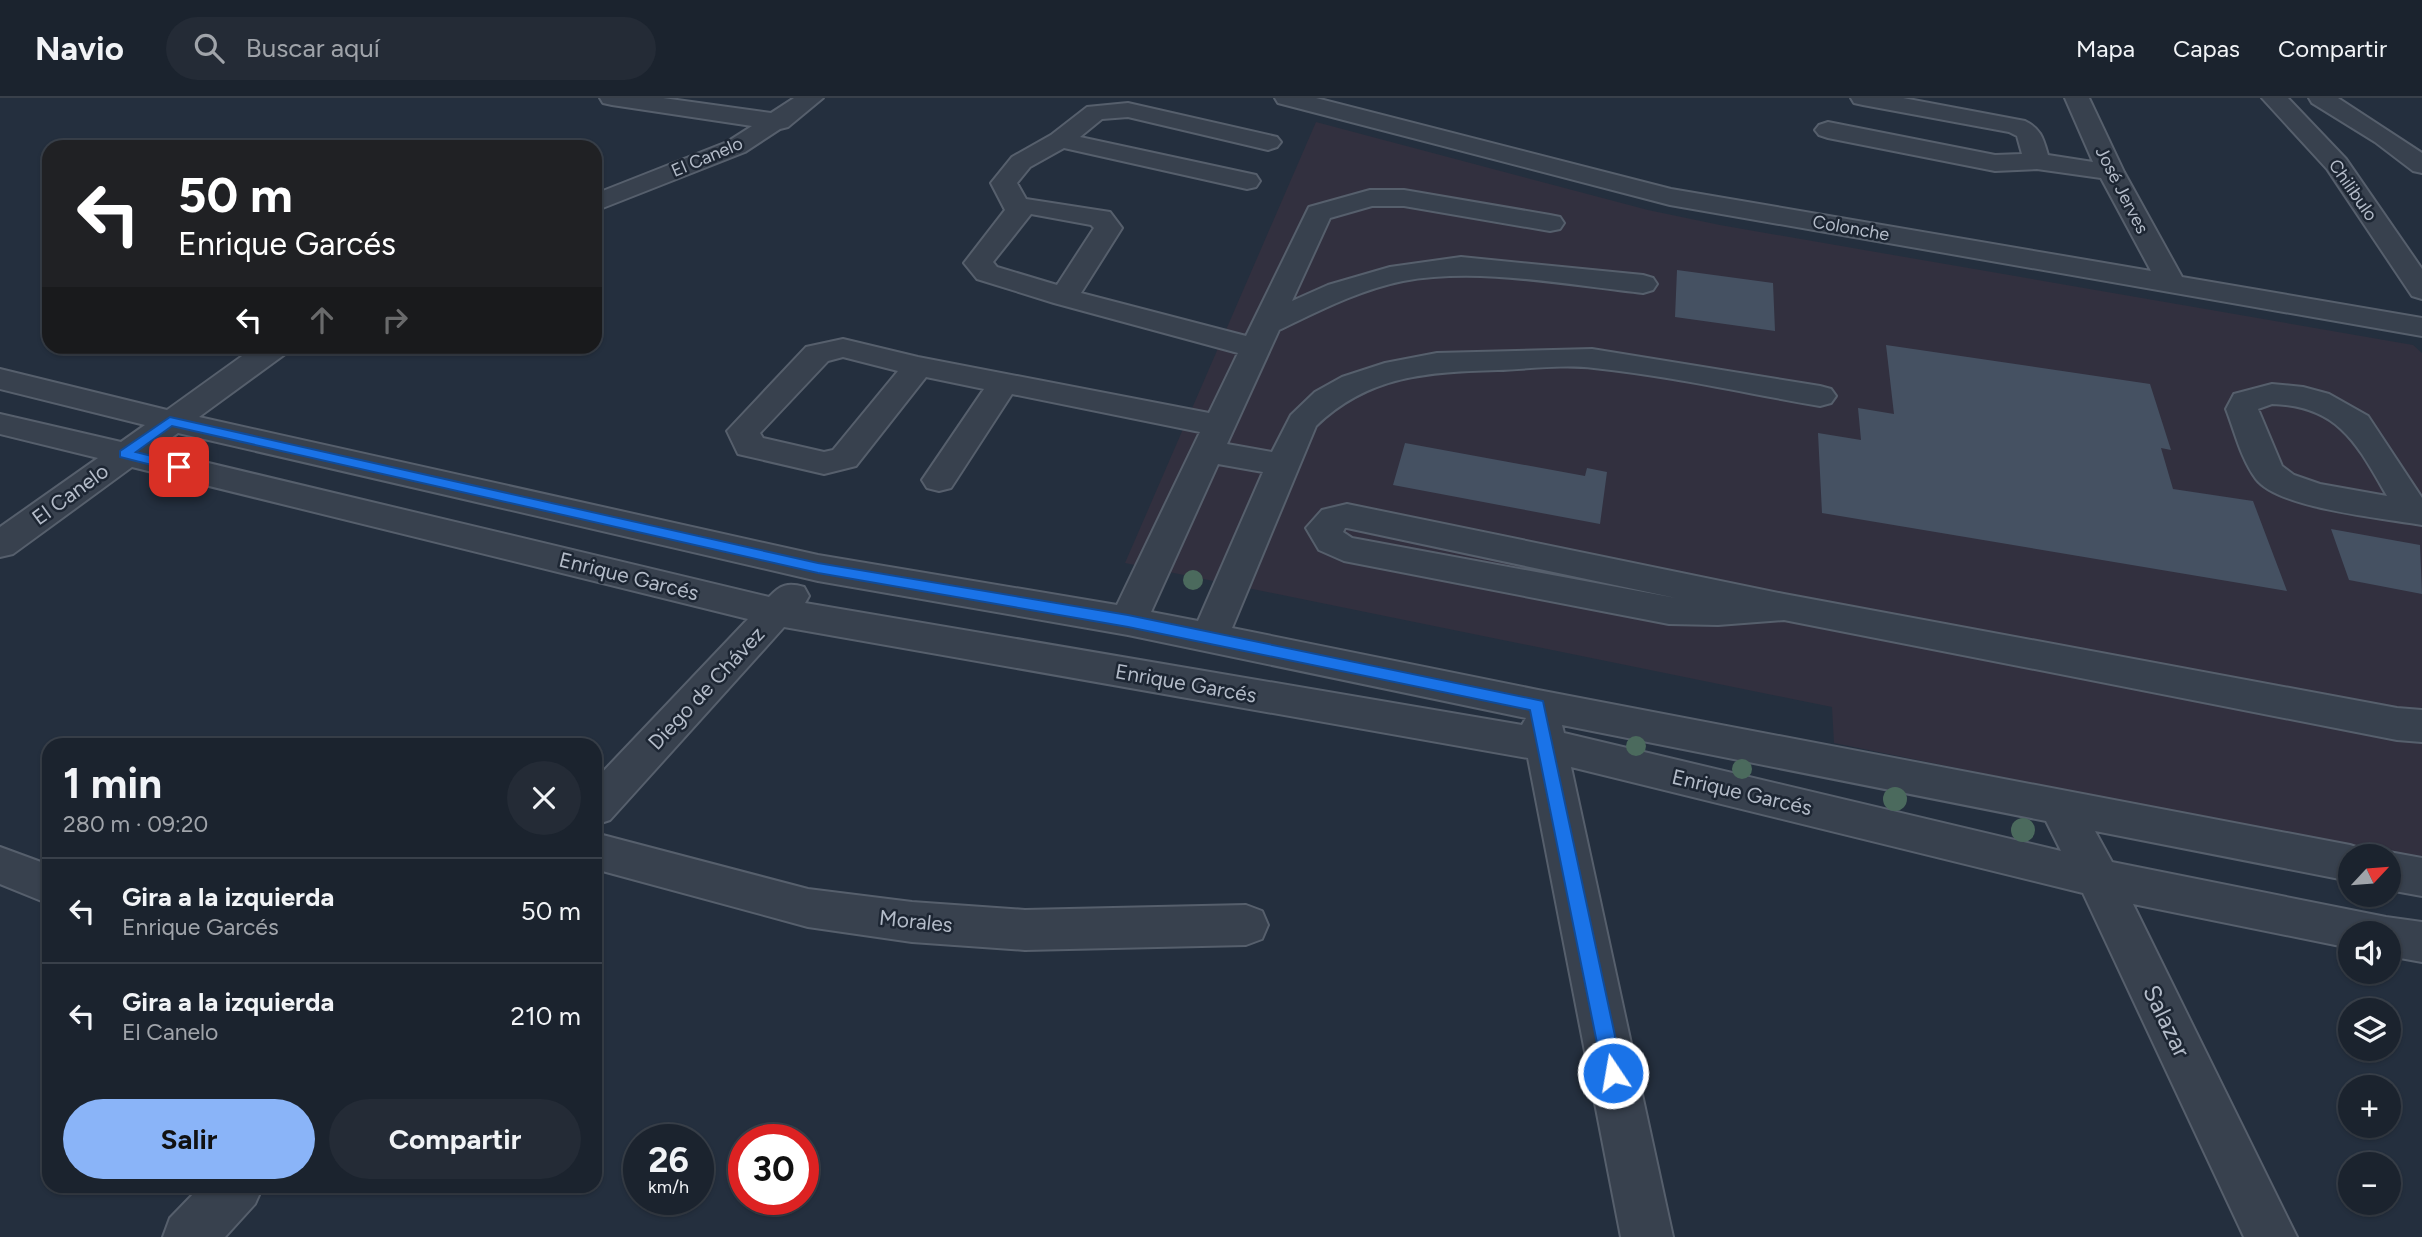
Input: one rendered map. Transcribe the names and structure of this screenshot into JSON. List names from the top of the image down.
{
  "streets": {
    "street": [
      "El Canelo",
      "José Jerves",
      "Chilibulo",
      "Colonche",
      "Enrique Garcés",
      "Diego de Chávez",
      "Morales",
      "Salazar"
    ]
  },
  "crossings": [
    ["El Canelo", "Enrique Garcés"],
    ["José Jerves", "Colonche"],
    ["Enrique Garcés", "Diego de Chávez"],
    ["Enrique Garcés", "Salazar"]
  ],
  "north": "top right",
  "page": {
    "header": "Navio",
    "search": "Buscar aquí",
    "nav": ["Mapa", "Capas", "Compartir"],
    "turn": ["50 m", "Enrique Garcés"],
    "heading": ["1 min", "280 m · 09:20"],
    "map_buttons": ["+", "−"],
    "list": [
      {
        "name": "Gira a la izquierda",
        "note": "Enrique Garcés",
        "value": "50 m"
      },
      {
        "name": "Gira a la izquierda",
        "note": "El Canelo",
        "value": "210 m"
      }
    ],
    "buttons": ["Salir", "Compartir"],
    "speed": "26 km/h",
    "limit": "30"
  }
}
